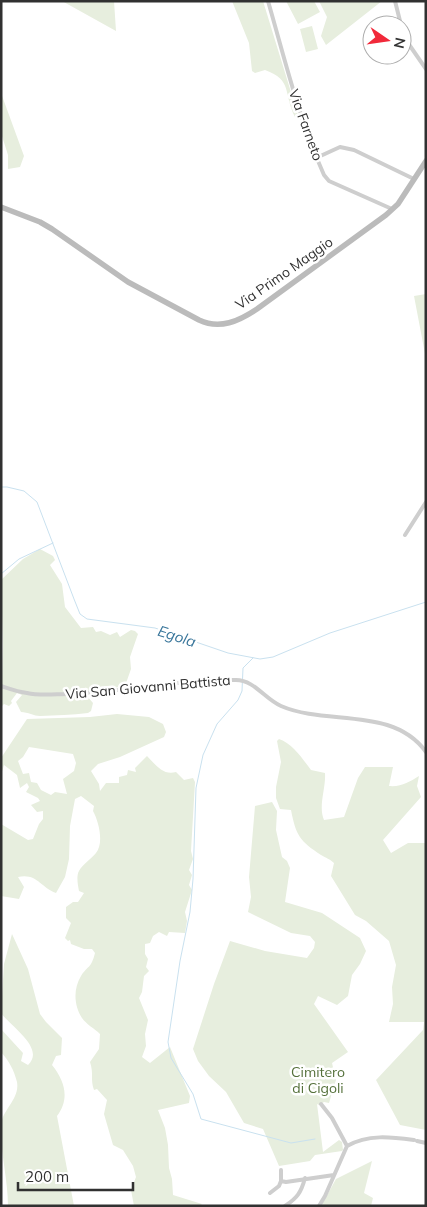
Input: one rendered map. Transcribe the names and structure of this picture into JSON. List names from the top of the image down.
{
  "streets": {
    "street": ["Via Farneto", "Via Primo Maggio", "Via San Giovanni Battista"]
  },
  "crossings": [
    ["Via Farneto", "Via Primo Maggio"]
  ],
  "water": ["Egola"],
  "parks": ["Cimitero di Cigoli"],
  "scale_bar": "200 m",
  "north": "right"
}
